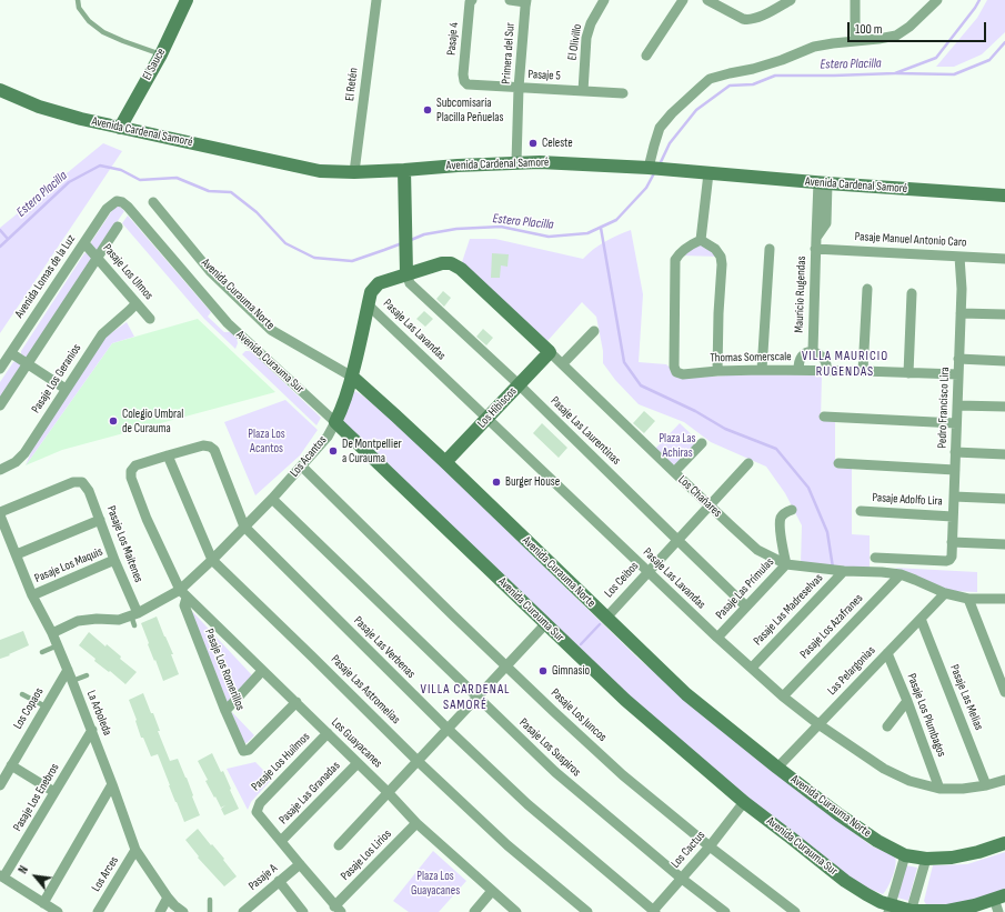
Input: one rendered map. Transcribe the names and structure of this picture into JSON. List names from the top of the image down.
{
  "streets": {
    "street": [
      "Pasaje 4",
      "El Olivillo",
      "Primera del Sur",
      "El Sauce",
      "Pasaje 5",
      "El Retén",
      "Avenida Cardenal Samoré",
      "Pasaje Manuel Antonio Caro",
      "Pasaje Los Ulmos",
      "Avenida Lomas de la Luz",
      "Avenida Curauma Norte",
      "Mauricio Rugendas",
      "Pasaje Las Lavandas",
      "Thomas Somerscale",
      "Avenida Curauma Sur",
      "Pasaje Los Geranios",
      "Los Hibiscos",
      "Pedro Francisco Lira",
      "Pasaje Las Laurentinas",
      "Los Acantos",
      "Los Chañares",
      "Pasaje Adolfo Lira",
      "Pasaje Los Maitenes",
      "Pasaje Los Maquis",
      "Los Ceibos",
      "Pasaje Las Prímulas",
      "Pasaje Las Madreselvas",
      "Pasaje Los Azafranes",
      "Pasaje Las Verbenas",
      "Pasaje Los Romerillos",
      "Las Pelargonias",
      "Pasaje Las Astromelias",
      "Pasaje Las Melias",
      "Los Copaos",
      "La Arboleda",
      "Pasaje Los Juncos",
      "Pasaje Los Plumbagos",
      "Los Guayacanes",
      "Pasaje Los Suspiros",
      "Pasaje Los Huilmos",
      "Pasaje Las Granadas",
      "Pasaje Los Enebros",
      "Los Cactus",
      "Pasaje Los Lirios",
      "Los Arces",
      "Pasaje A"
    ]
  },
  "crossings": [
    ["Pasaje 4", "Pasaje 5"],
    ["El Olivillo", "Pasaje 5"],
    ["Primera del Sur", "Pasaje 5"],
    ["Primera del Sur", "Avenida Cardenal Samoré"],
    ["El Sauce", "Avenida Cardenal Samoré"],
    ["El Retén", "Avenida Cardenal Samoré"],
    ["Avenida Cardenal Samoré", "Mauricio Rugendas"],
    ["Pasaje Manuel Antonio Caro", "Mauricio Rugendas"],
    ["Pasaje Manuel Antonio Caro", "Pedro Francisco Lira"],
    ["Pasaje Los Ulmos", "Avenida Lomas de la Luz"],
    ["Pasaje Los Ulmos", "Pasaje Los Geranios"],
    ["Avenida Lomas de la Luz", "Avenida Curauma Sur"],
    ["Avenida Curauma Norte", "Los Hibiscos"],
    ["Avenida Curauma Norte", "Los Acantos"],
    ["Avenida Curauma Norte", "Los Ceibos"],
    ["Avenida Curauma Norte", "Las Pelargonias"],
    ["Pasaje Las Lavandas", "Los Hibiscos"],
    ["Pasaje Las Lavandas", "Los Acantos"],
    ["Pasaje Las Lavandas", "Los Ceibos"],
    ["Pasaje Las Lavandas", "Pasaje Las Prímulas"],
    ["Pasaje Las Lavandas", "Pasaje Las Madreselvas"],
    ["Pasaje Las Lavandas", "Pasaje Los Azafranes"],
    ["Pasaje Las Lavandas", "Las Pelargonias"],
    ["Pasaje Las Lavandas", "Pasaje Las Melias"],
    ["Pasaje Las Lavandas", "Pasaje Los Plumbagos"],
    ["Thomas Somerscale", "Pedro Francisco Lira"],
    ["Avenida Curauma Sur", "Los Acantos"],
    ["Avenida Curauma Sur", "Los Cactus"],
    ["Los Hibiscos", "Pasaje Las Laurentinas"],
    ["Los Hibiscos", "Los Chañares"],
    ["Pedro Francisco Lira", "Pasaje Adolfo Lira"],
    ["Pasaje Las Laurentinas", "Los Acantos"],
    ["Pasaje Las Laurentinas", "Los Chañares"],
    ["Pasaje Las Laurentinas", "Los Ceibos"],
    ["Pasaje Las Laurentinas", "Pasaje Las Prímulas"],
    ["Los Acantos", "Los Chañares"],
    ["Los Acantos", "Pasaje Los Maitenes"],
    ["Los Acantos", "Pasaje Las Verbenas"],
    ["Los Acantos", "Pasaje Los Romerillos"],
    ["Los Acantos", "Pasaje Las Astromelias"],
    ["Los Acantos", "La Arboleda"],
    ["Los Acantos", "Pasaje Los Juncos"],
    ["Los Acantos", "Los Guayacanes"],
    ["Los Acantos", "Pasaje Los Suspiros"],
    ["Los Chañares", "Los Ceibos"],
    ["Los Chañares", "Pasaje Las Prímulas"],
    ["Los Chañares", "Pasaje Las Madreselvas"],
    ["Los Chañares", "Pasaje Los Azafranes"],
    ["Los Chañares", "Las Pelargonias"],
    ["Pasaje Los Maitenes", "Pasaje Los Maquis"],
    ["Pasaje Los Maitenes", "La Arboleda"],
    ["Pasaje Los Maquis", "La Arboleda"],
    ["Pasaje Las Verbenas", "Pasaje Los Romerillos"],
    ["Pasaje Las Verbenas", "Pasaje Las Astromelias"],
    ["Pasaje Las Verbenas", "Los Cactus"],
    ["Pasaje Los Romerillos", "Pasaje Las Astromelias"],
    ["Pasaje Los Romerillos", "Los Guayacanes"],
    ["Las Pelargonias", "Pasaje Las Melias"],
    ["Las Pelargonias", "Pasaje Los Plumbagos"],
    ["Los Copaos", "La Arboleda"],
    ["La Arboleda", "Pasaje Los Enebros"],
    ["La Arboleda", "Los Arces"],
    ["Pasaje Los Juncos", "Los Cactus"],
    ["Los Guayacanes", "Pasaje Los Huilmos"],
    ["Los Guayacanes", "Pasaje Las Granadas"],
    ["Los Guayacanes", "Pasaje Los Lirios"],
    ["Pasaje Los Suspiros", "Los Cactus"],
    ["Pasaje Los Huilmos", "Pasaje Las Granadas"]
  ],
  "districts": ["VILLA MAURICIO RUGENDAS", "VILLA CARDENAL SAMORÉ"],
  "water": ["Estero Placilla"],
  "parks": ["Plaza Los Acantos", "Plaza Las Achiras", "Plaza Los Guayacanes"],
  "places": [
    "Subcomisaría Placilla Peñuelas",
    "Celeste",
    "Colegio Umbral de Curauma",
    "De Montpellier a Curauma",
    "Burger House",
    "Gimnasio"
  ],
  "scale_bar": "100 m",
  "north": "top left"
}
